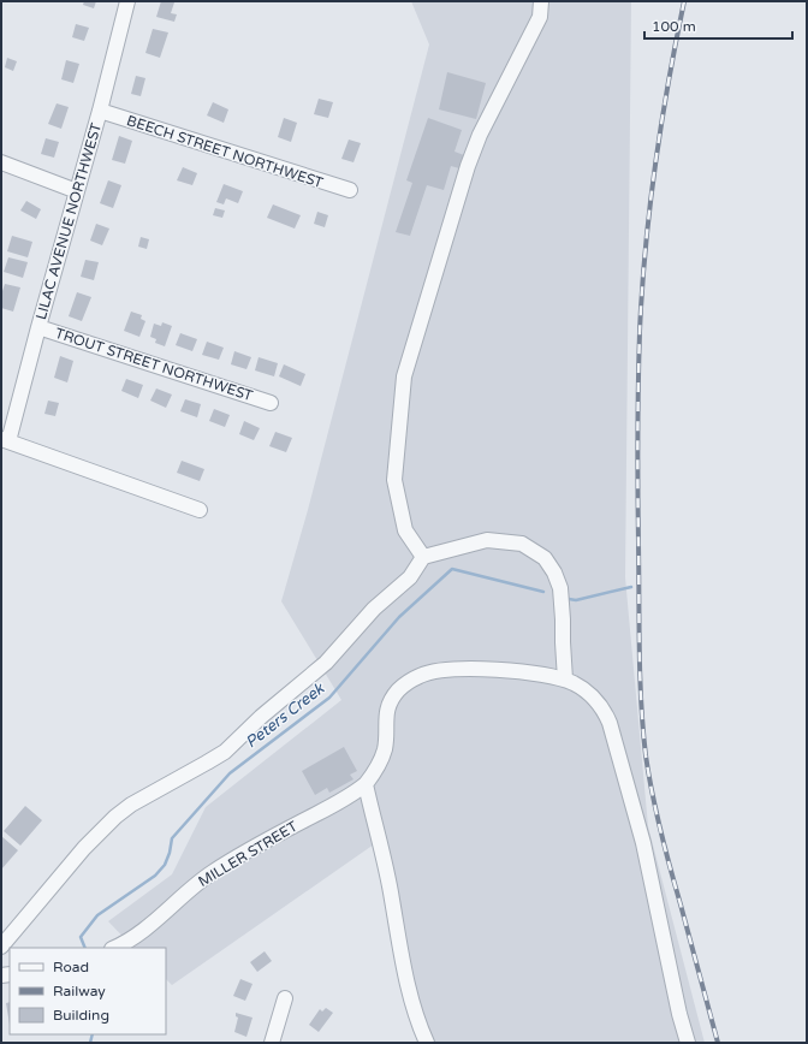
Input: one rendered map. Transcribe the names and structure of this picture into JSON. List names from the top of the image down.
{
  "streets": {
    "street": [
      "BEECH STREET NORTHWEST",
      "LILAC AVENUE NORTHWEST",
      "TROUT STREET NORTHWEST",
      "MILLER STREET"
    ]
  },
  "crossings": [
    ["BEECH STREET NORTHWEST", "LILAC AVENUE NORTHWEST"],
    ["LILAC AVENUE NORTHWEST", "TROUT STREET NORTHWEST"]
  ],
  "water": ["Peters Creek"],
  "legend": ["Road", "Railway", "Building"],
  "scale_bar": "100 m"
}
